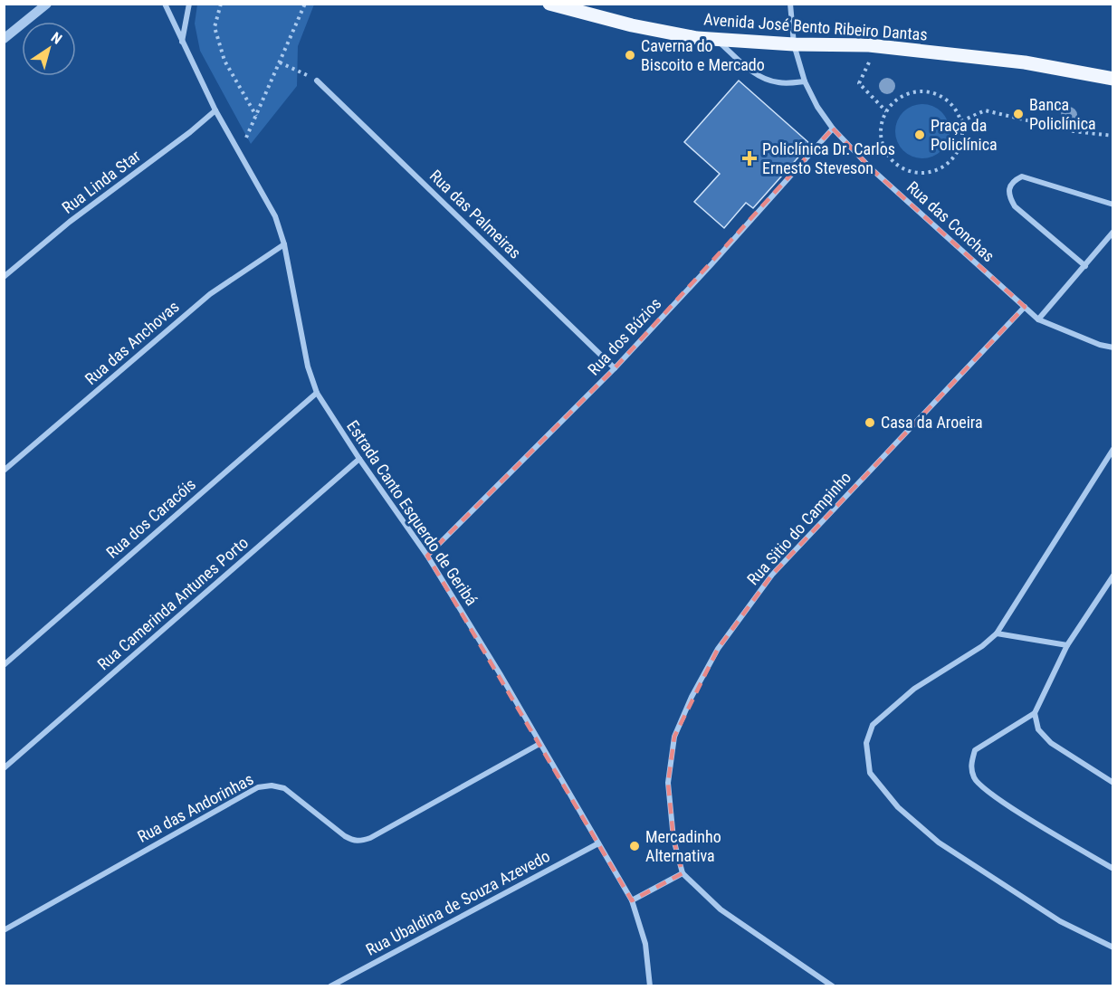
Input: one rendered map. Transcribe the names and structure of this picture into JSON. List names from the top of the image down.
{
  "streets": {
    "main road": ["Avenida José Bento Ribeiro Dantas"],
    "street": [
      "Rua Linda Star",
      "Rua das Palmeiras",
      "Rua das Conchas",
      "Rua dos Búzios",
      "Rua das Anchovas",
      "Estrada Canto Esquerdo de Geribá",
      "Rua dos Caracóis",
      "Rua Sitio do Campinho",
      "Rua Camerinda Antunes Porto",
      "Rua das Andorinhas",
      "Rua Ubaldina de Souza Azevedo"
    ]
  },
  "crossings": [
    ["Avenida José Bento Ribeiro Dantas", "Rua das Conchas"],
    ["Rua Linda Star", "Estrada Canto Esquerdo de Geribá"],
    ["Rua das Palmeiras", "Rua dos Búzios"],
    ["Rua das Conchas", "Rua dos Búzios"],
    ["Rua das Conchas", "Rua Sitio do Campinho"],
    ["Rua dos Búzios", "Estrada Canto Esquerdo de Geribá"],
    ["Rua das Anchovas", "Estrada Canto Esquerdo de Geribá"],
    ["Estrada Canto Esquerdo de Geribá", "Rua dos Caracóis"],
    ["Estrada Canto Esquerdo de Geribá", "Rua Camerinda Antunes Porto"],
    ["Estrada Canto Esquerdo de Geribá", "Rua das Andorinhas"],
    ["Estrada Canto Esquerdo de Geribá", "Rua Ubaldina de Souza Azevedo"]
  ],
  "places": {
    "other": [
      "Caverna do Biscoito e Mercado",
      "Banca Policlínica",
      "Praça da Policlínica",
      "Casa da Aroeira",
      "Mercadinho Alternativa"
    ],
    "health": ["Policlínica Dr. Carlos Ernesto Steveson"]
  },
  "north": "top right"
}
